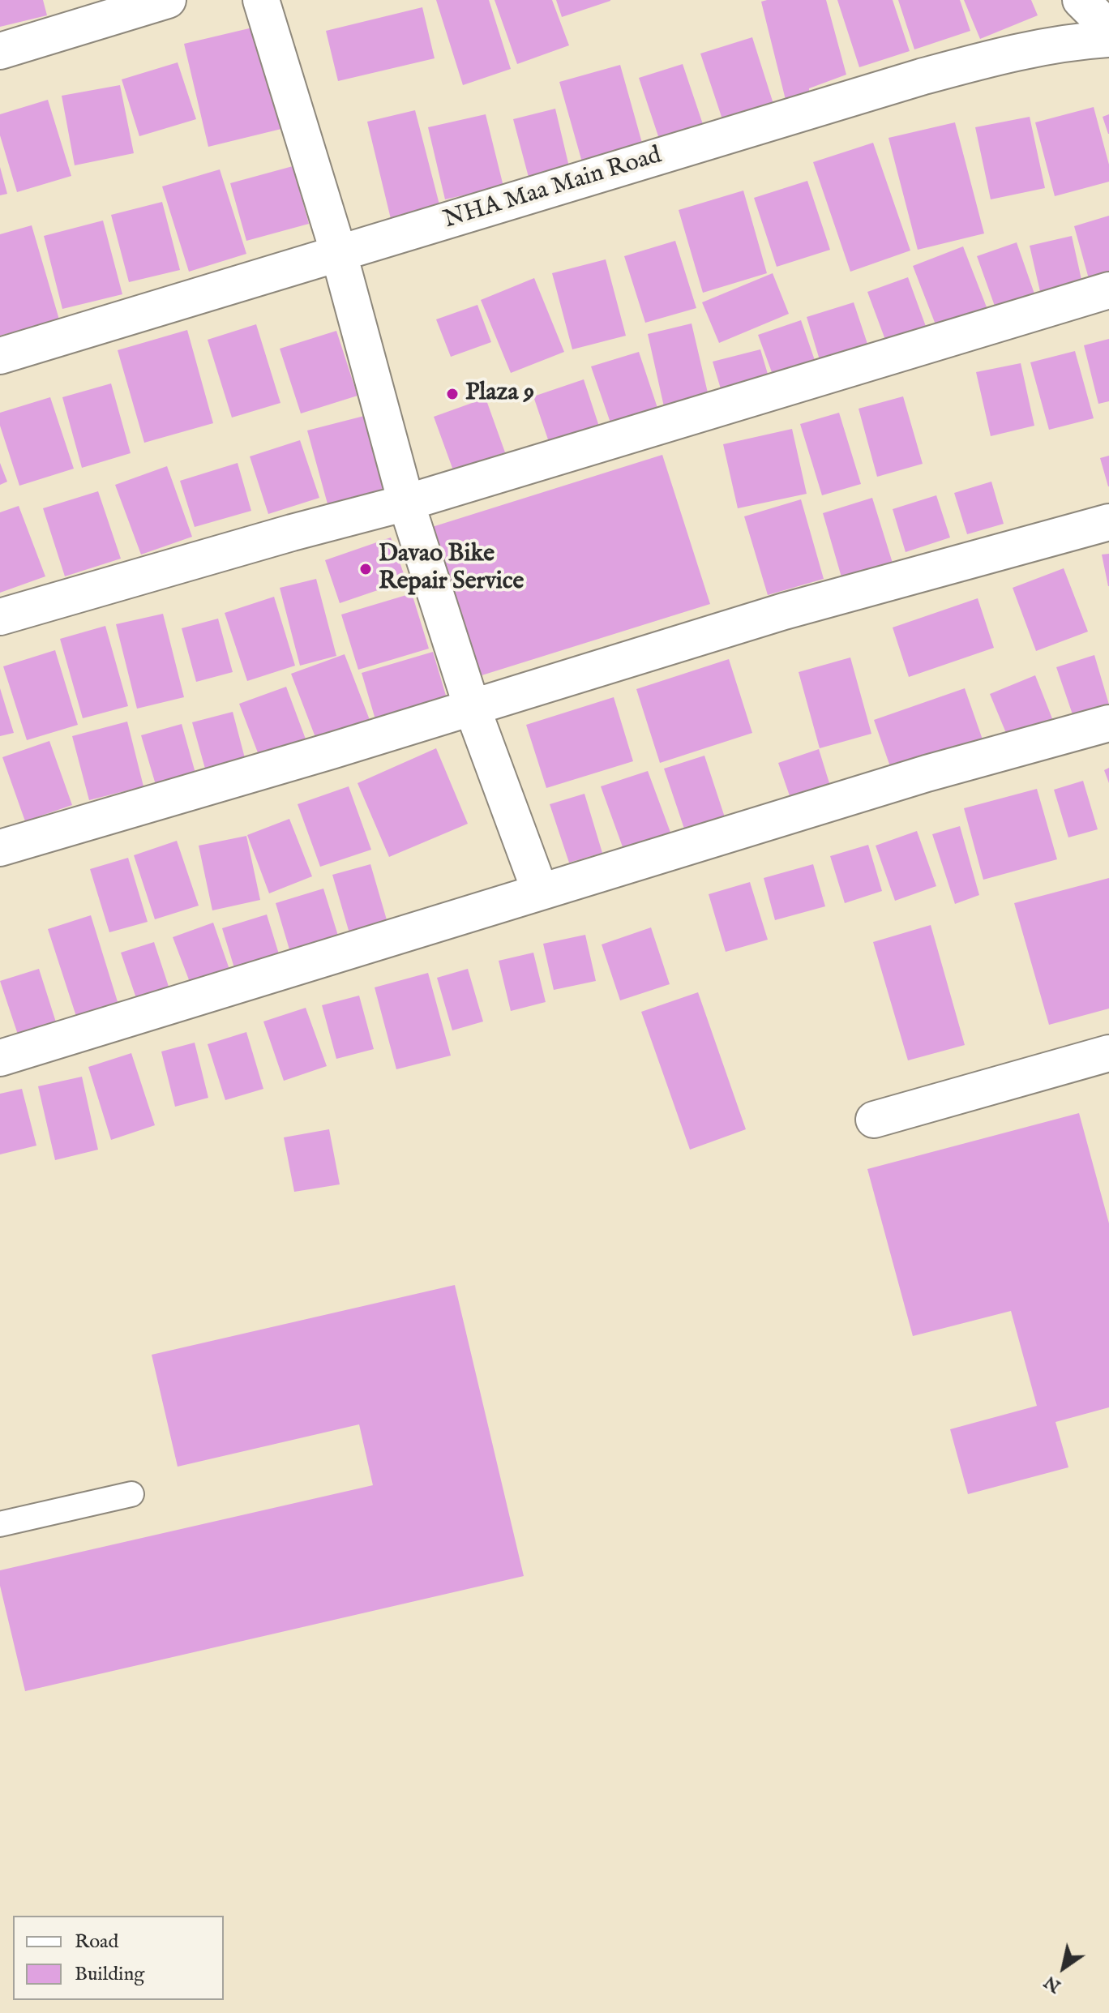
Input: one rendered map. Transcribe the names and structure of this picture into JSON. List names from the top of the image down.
{
  "streets": {
    "street": ["NHA Maa Main Road"]
  },
  "places": ["Plaza 9", "Davao Bike Repair Service"],
  "legend": ["Road", "Building"],
  "north": "bottom left"
}
